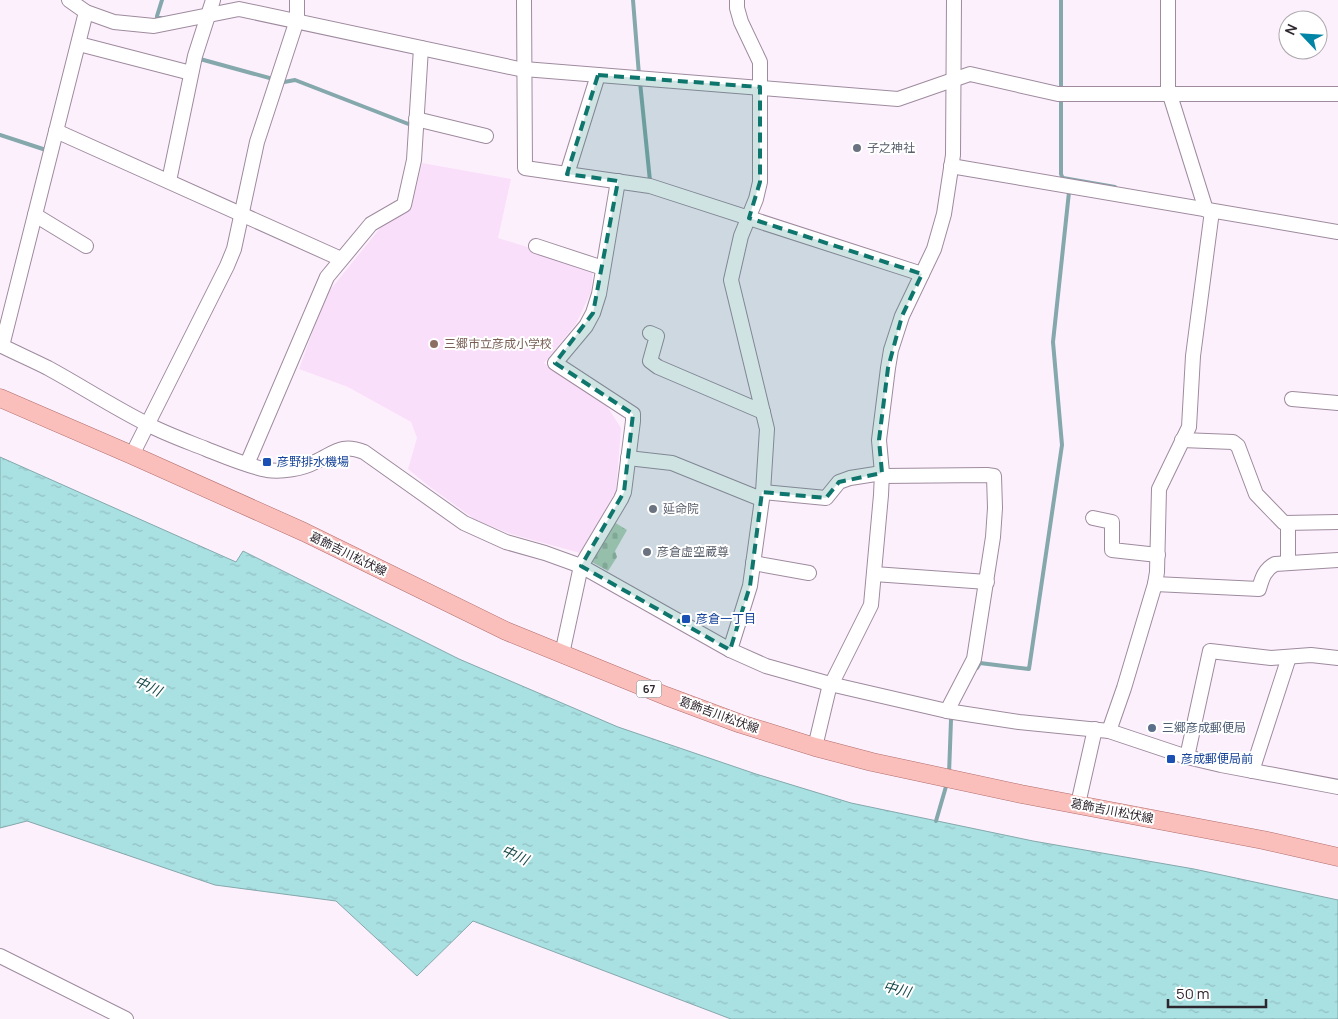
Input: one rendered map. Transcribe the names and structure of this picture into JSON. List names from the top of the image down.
{
  "streets": {
    "main road": ["葛飾吉川松伏線", "67"]
  },
  "water": ["中川"],
  "places": {
    "other": [
      "子之神社",
      "三郷市立彦成小学校",
      "延命院",
      "彦倉虚空蔵尊",
      "三郷彦成郵便局"
    ],
    "transit": ["彦野排水機場", "彦倉一丁目", "彦成郵便局前"]
  },
  "scale_bar": "50 m",
  "north": "top left"
}
